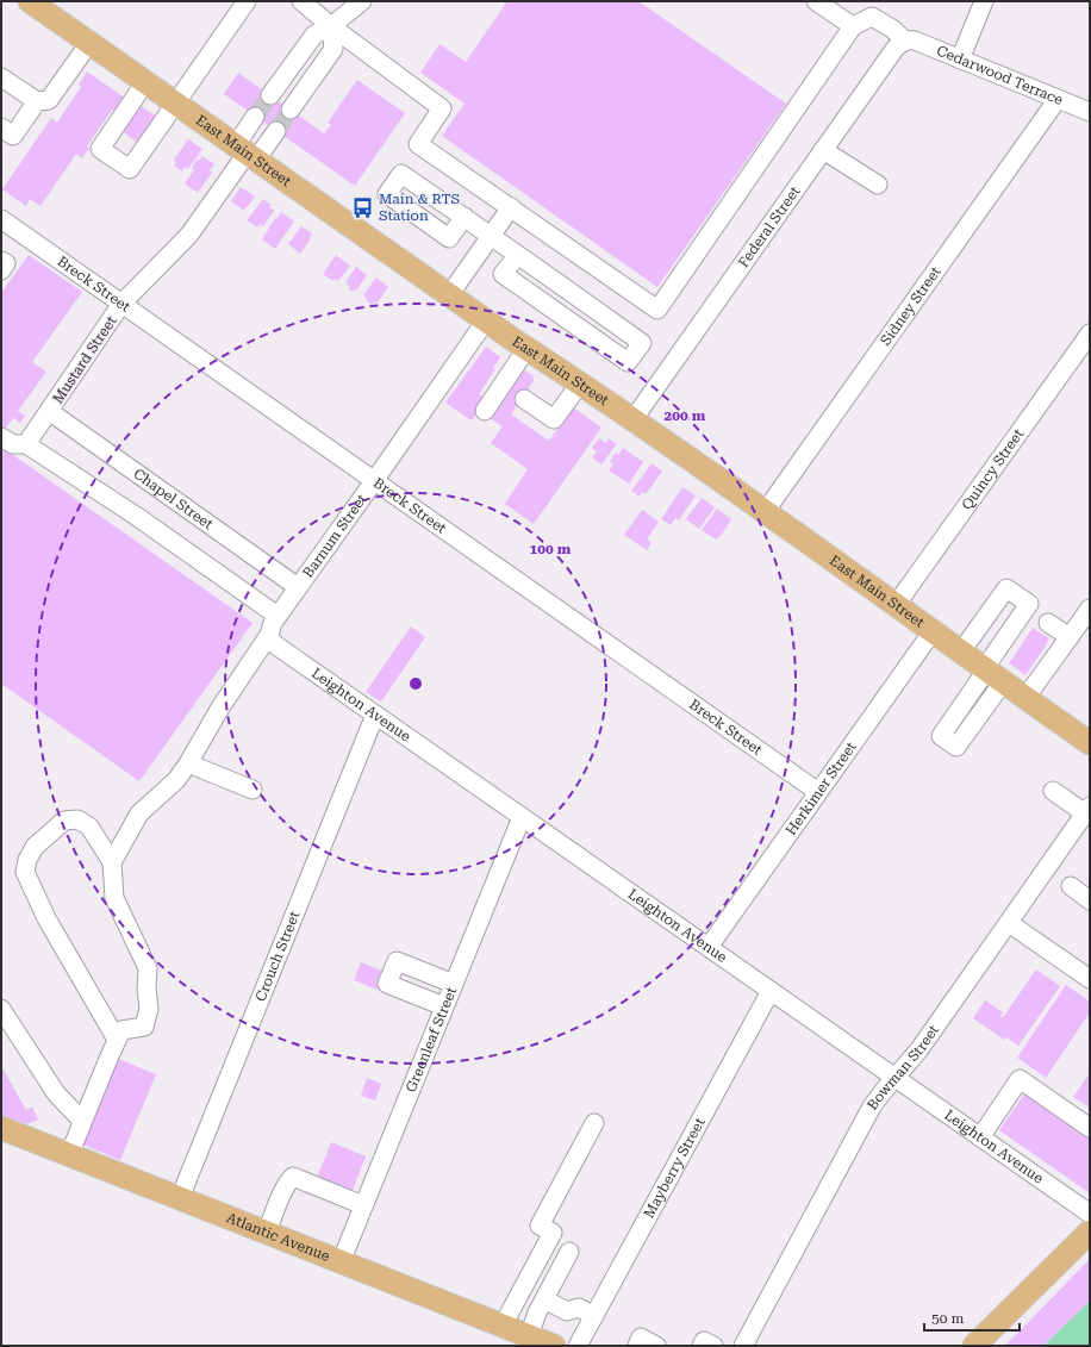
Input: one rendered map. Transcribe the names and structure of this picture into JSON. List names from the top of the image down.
{
  "streets": {
    "main road": ["East Main Street", "Atlantic Avenue"],
    "street": [
      "Cedarwood Terrace",
      "Federal Street",
      "Breck Street",
      "Sidney Street",
      "Mustard Street",
      "Quincy Street",
      "Chapel Street",
      "Barnum Street",
      "Leighton Avenue",
      "Herkimer Street",
      "Crouch Street",
      "Greenleaf Street",
      "Bowman Street",
      "Mayberry Street"
    ]
  },
  "crossings": [
    ["Cedarwood Terrace", "Federal Street"],
    ["Cedarwood Terrace", "Sidney Street"],
    ["East Main Street", "Federal Street"],
    ["East Main Street", "Sidney Street"],
    ["East Main Street", "Mustard Street"],
    ["East Main Street", "Quincy Street"],
    ["East Main Street", "Barnum Street"],
    ["East Main Street", "Herkimer Street"],
    ["Breck Street", "Mustard Street"],
    ["Breck Street", "Barnum Street"],
    ["Breck Street", "Herkimer Street"],
    ["Mustard Street", "Chapel Street"],
    ["Chapel Street", "Barnum Street"],
    ["Barnum Street", "Leighton Avenue"],
    ["Leighton Avenue", "Herkimer Street"],
    ["Leighton Avenue", "Crouch Street"],
    ["Leighton Avenue", "Greenleaf Street"],
    ["Leighton Avenue", "Bowman Street"],
    ["Leighton Avenue", "Mayberry Street"],
    ["Crouch Street", "Atlantic Avenue"],
    ["Greenleaf Street", "Atlantic Avenue"]
  ],
  "places": {
    "bus stop": ["Main & RTS Station"]
  },
  "scale_bar": "50 m",
  "rings": ["200 m", "100 m"]
}
